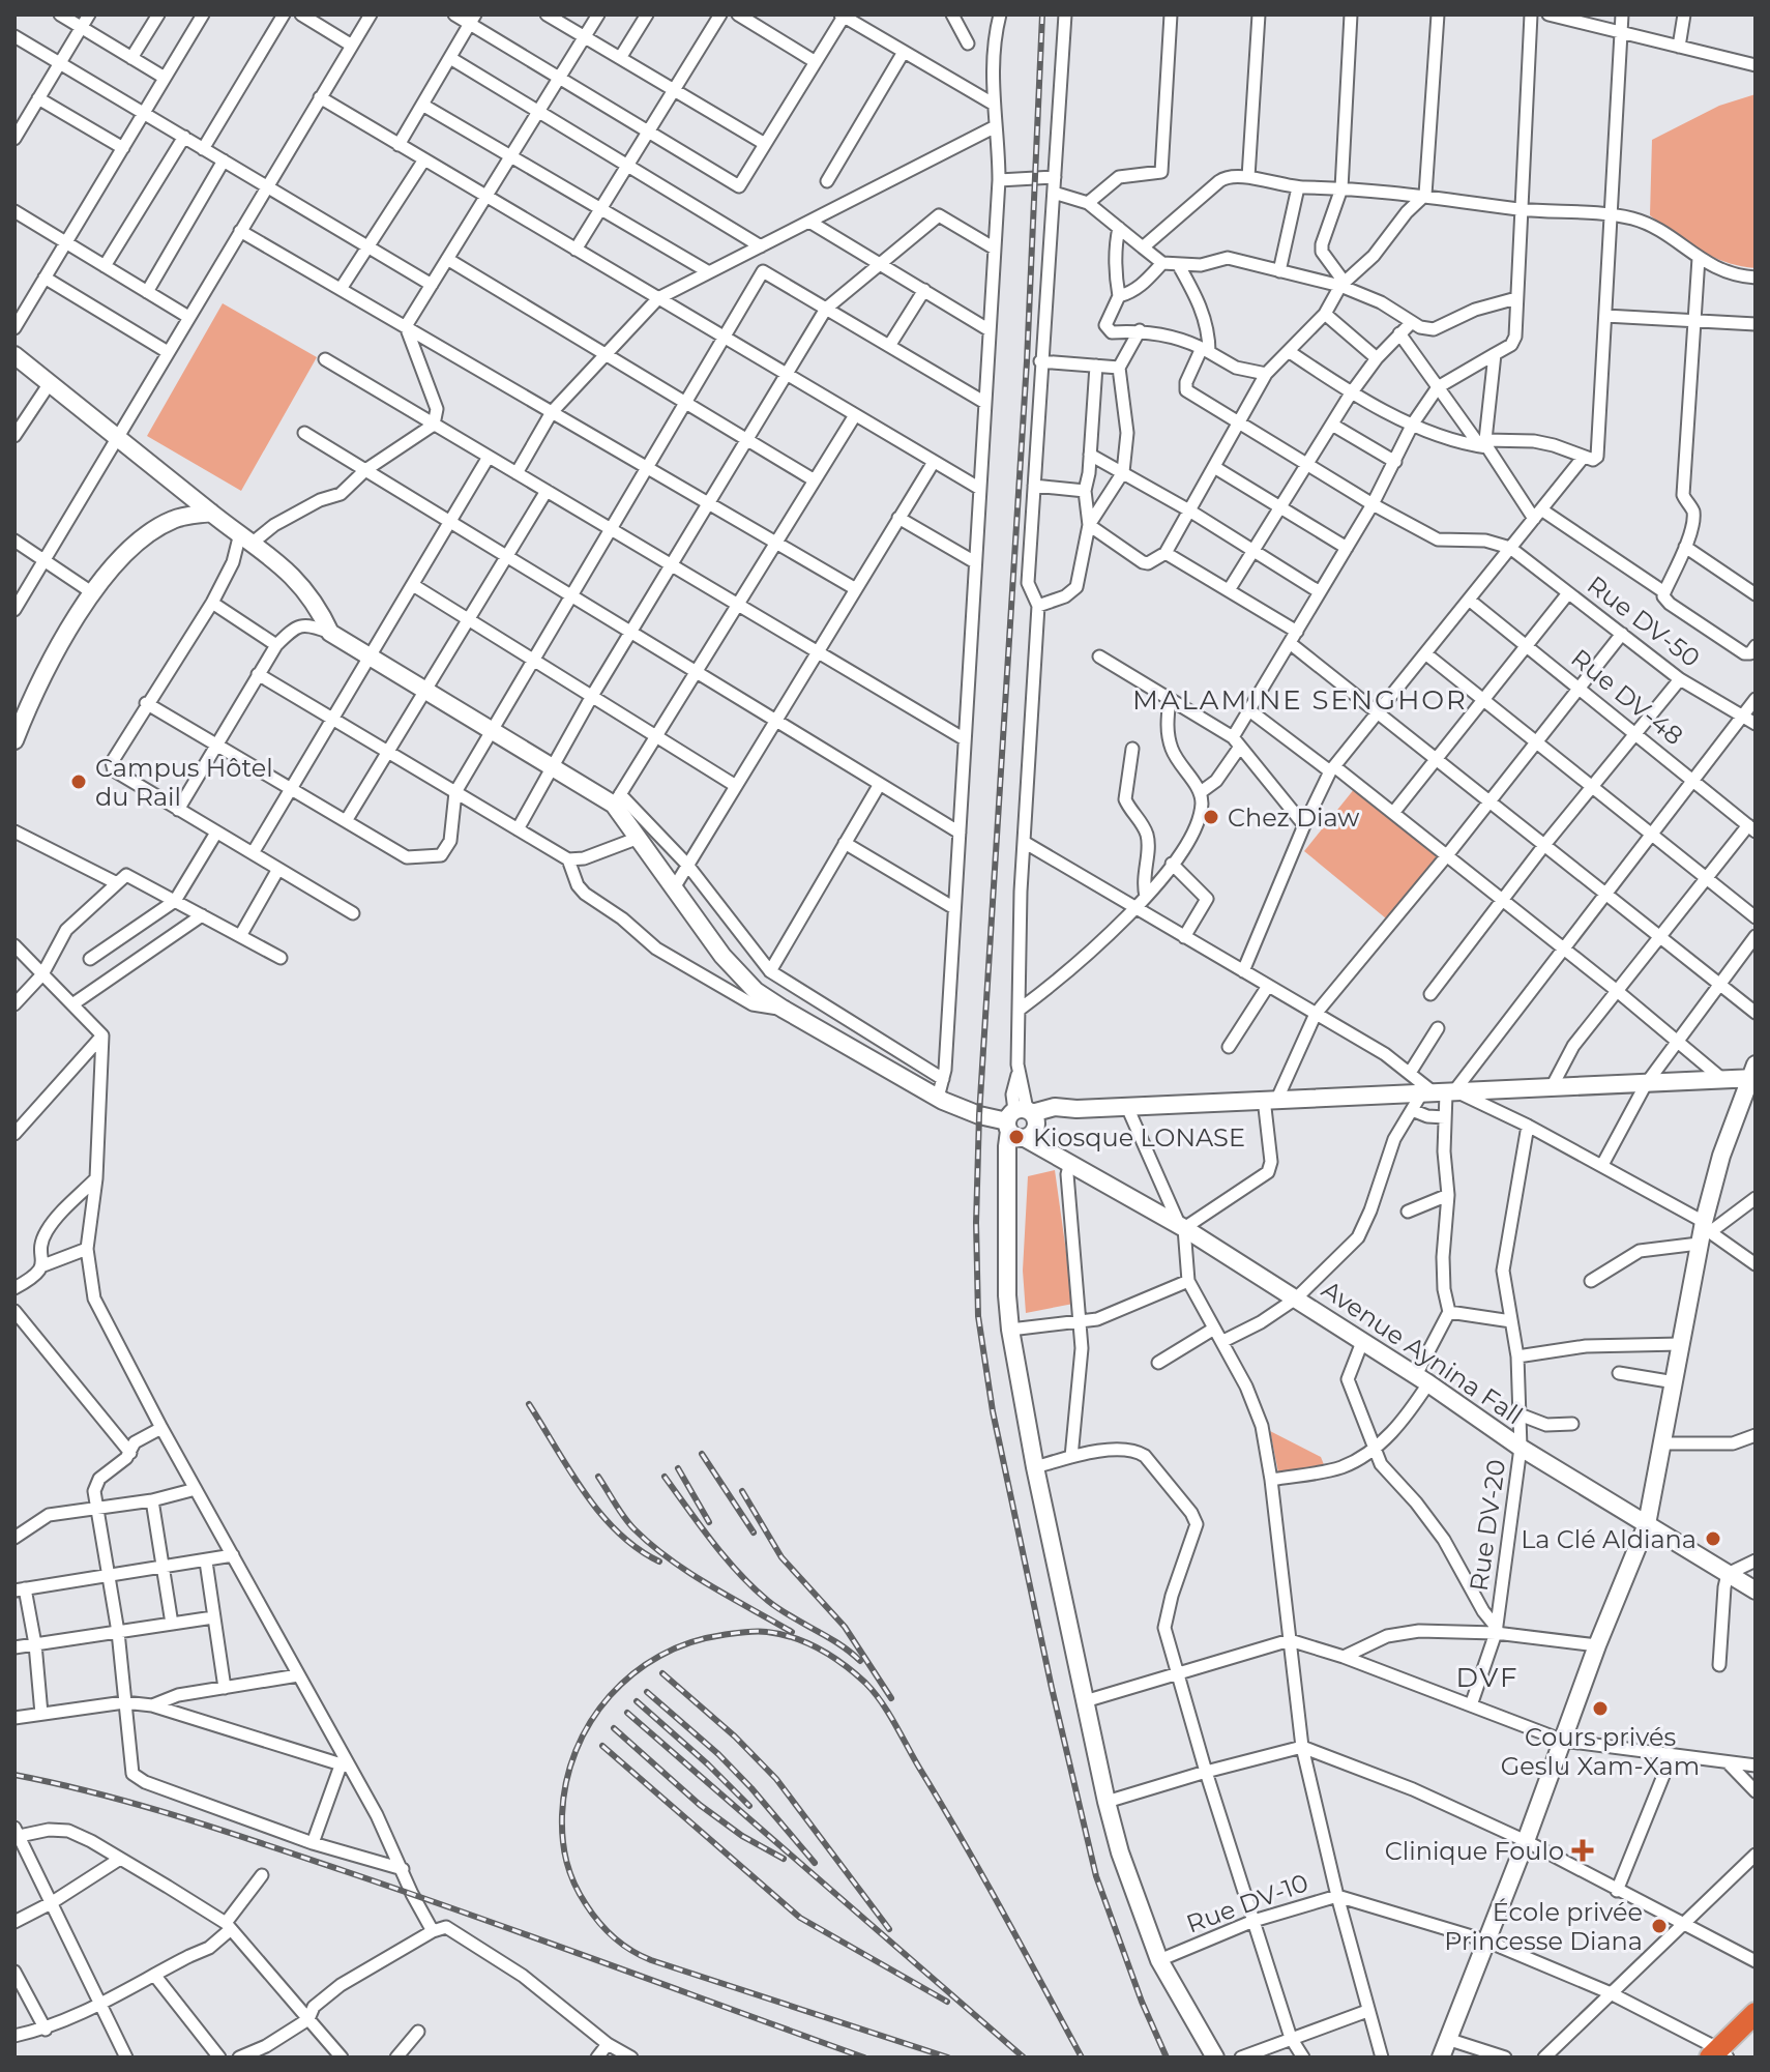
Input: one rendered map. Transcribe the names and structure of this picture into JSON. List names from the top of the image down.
{
  "streets": {
    "street": [
      "Rue DV-50",
      "Rue DV-48",
      "Avenue Aynina Fall",
      "Rue DV-20",
      "Rue DV-10"
    ]
  },
  "crossings": [
    ["Avenue Aynina Fall", "Rue DV-20"]
  ],
  "districts": ["MALAMINE SENGHOR", "DVF"],
  "places": {
    "other": [
      "Campus Hôtel du Rail",
      "Chez Diaw",
      "Kiosque LONASE",
      "La Clé Aldiana",
      "Cours privés Geslu Xam-Xam",
      "École privée Princesse Diana"
    ],
    "health": ["Clinique Foulo"]
  }
}
